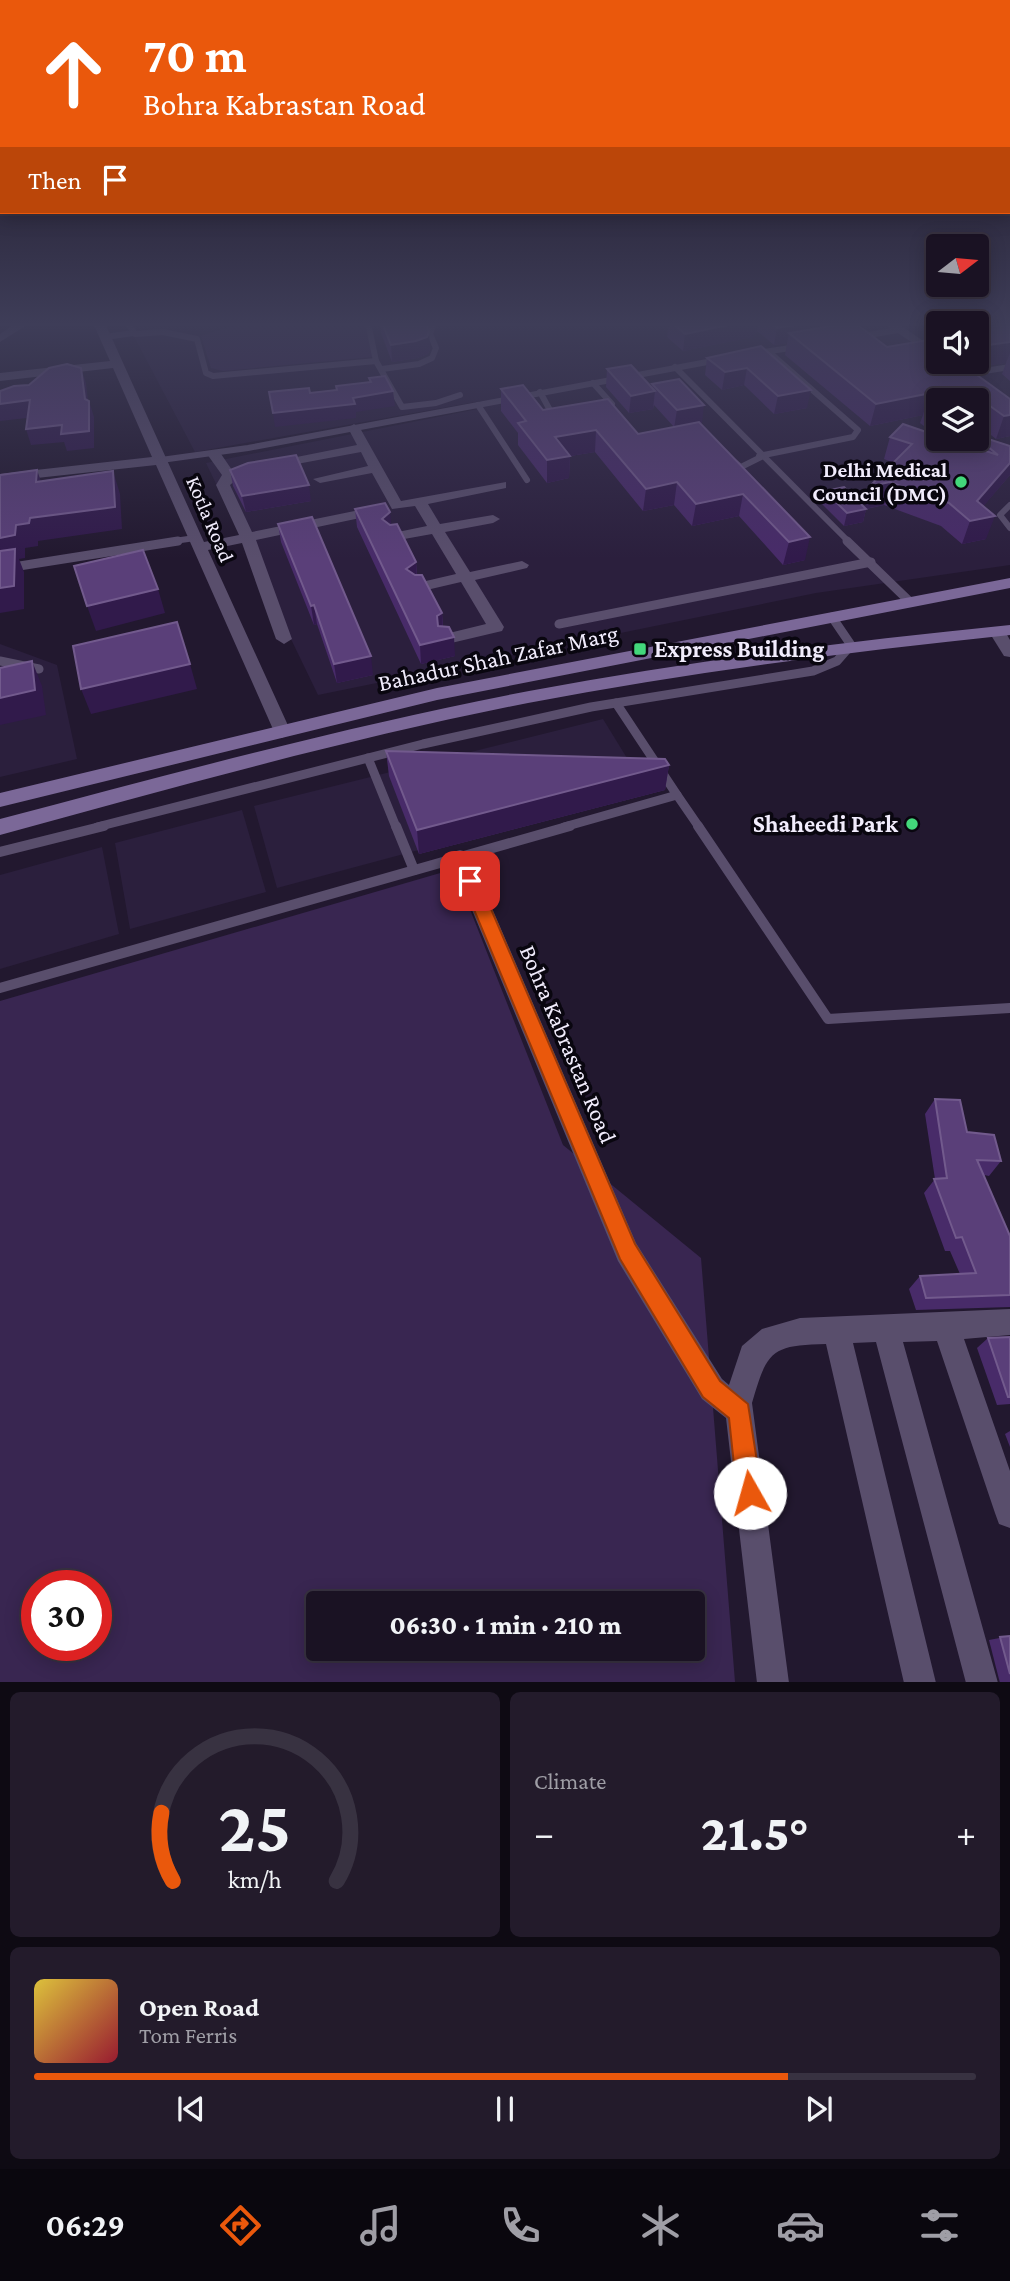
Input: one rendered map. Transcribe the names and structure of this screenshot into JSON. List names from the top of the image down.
{
  "streets": {
    "main road": ["Bahadur Shah Zafar Marg"],
    "street": ["Kotla Road", "Bohra Kabrastan Road"]
  },
  "crossings": [
    ["Kotla Road", "Bahadur Shah Zafar Marg"]
  ],
  "places": {
    "other": ["Delhi Medical Council (DMC)", "Shaheedi Park"],
    "transit": ["Express Building"]
  },
  "north": "right",
  "page": {
    "turn": ["70 m", "Bohra Kabrastan Road"],
    "then": "Then",
    "limit": "30",
    "trip": "06:30 · 1 min · 210 m",
    "tile": "Climate",
    "heat": ["−", "21.5°", "+"],
    "song": ["Open Road", "Tom Ferris"],
    "tabs": "06:29",
    "gauge": ["25", "km/h"]
  }
}
